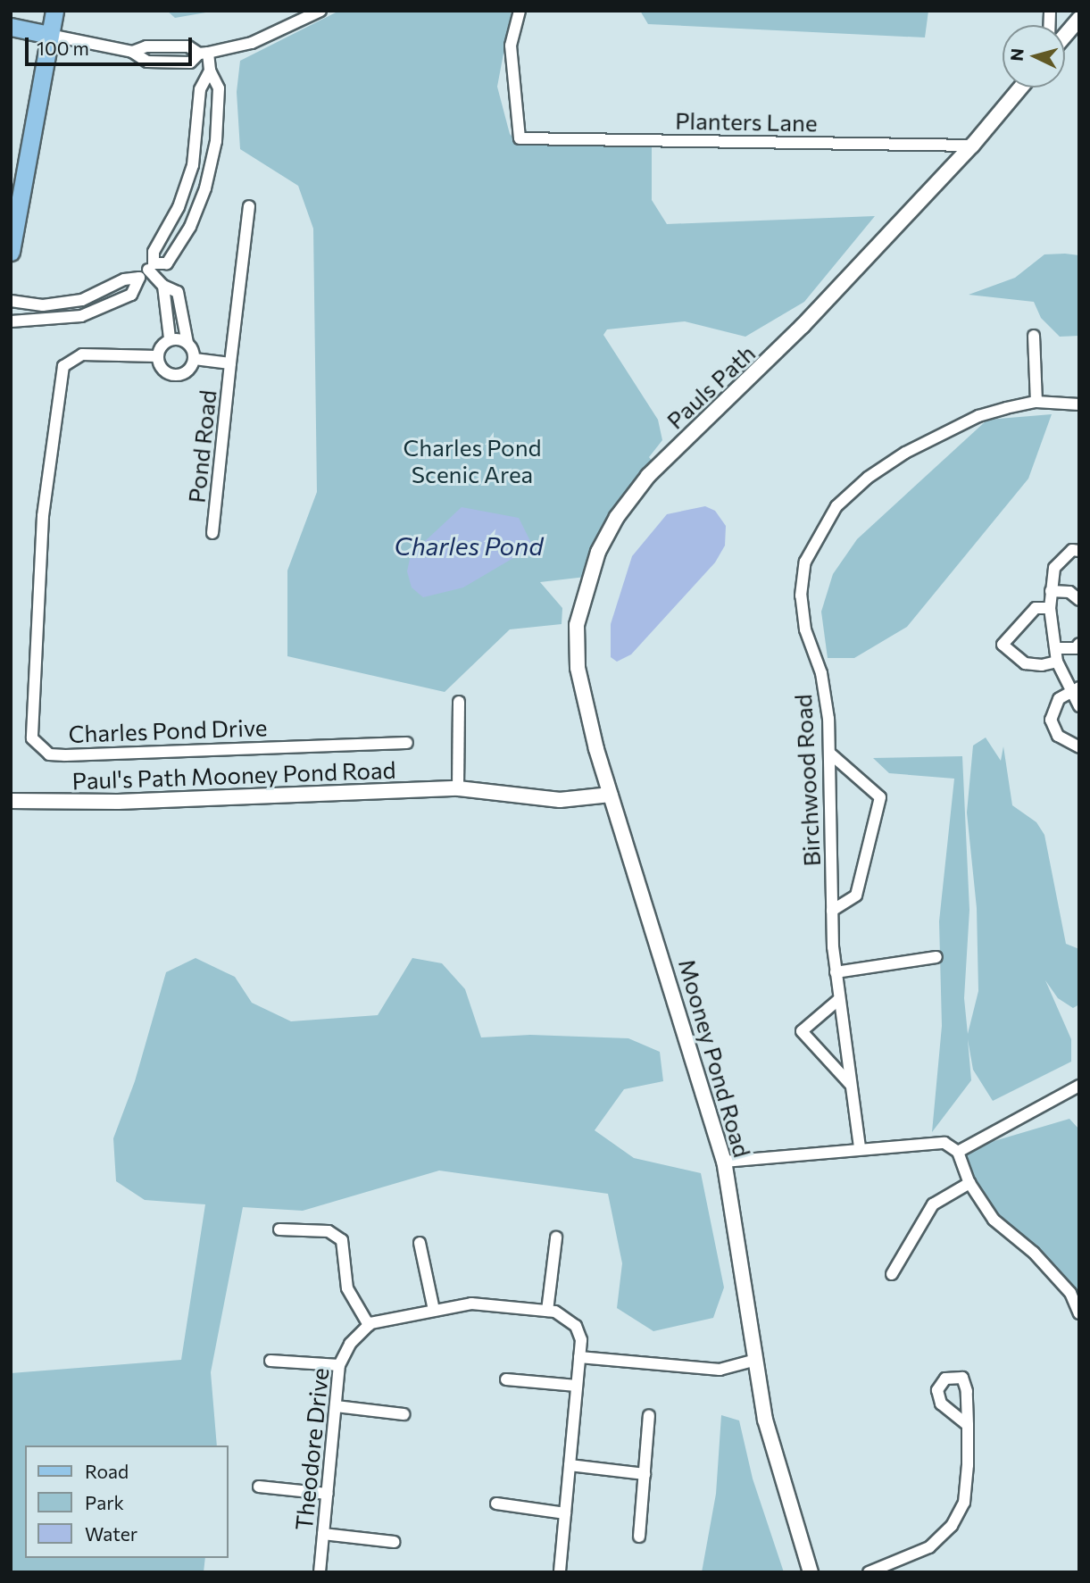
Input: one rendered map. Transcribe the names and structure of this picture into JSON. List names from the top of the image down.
{
  "streets": {
    "street": [
      "Planters Lane",
      "Pauls Path",
      "Pond Road",
      "Charles Pond Drive",
      "Paul's Path Mooney Pond Road",
      "Birchwood Road",
      "Mooney Pond Road",
      "Theodore Drive"
    ]
  },
  "crossings": [
    ["Planters Lane", "Pauls Path"],
    ["Pauls Path", "Mooney Pond Road"],
    ["Pond Road", "Charles Pond Drive"]
  ],
  "water": ["Charles Pond"],
  "parks": ["Charles Pond Scenic Area"],
  "legend": ["Road", "Park", "Water"],
  "scale_bar": "100 m",
  "north": "left"
}
